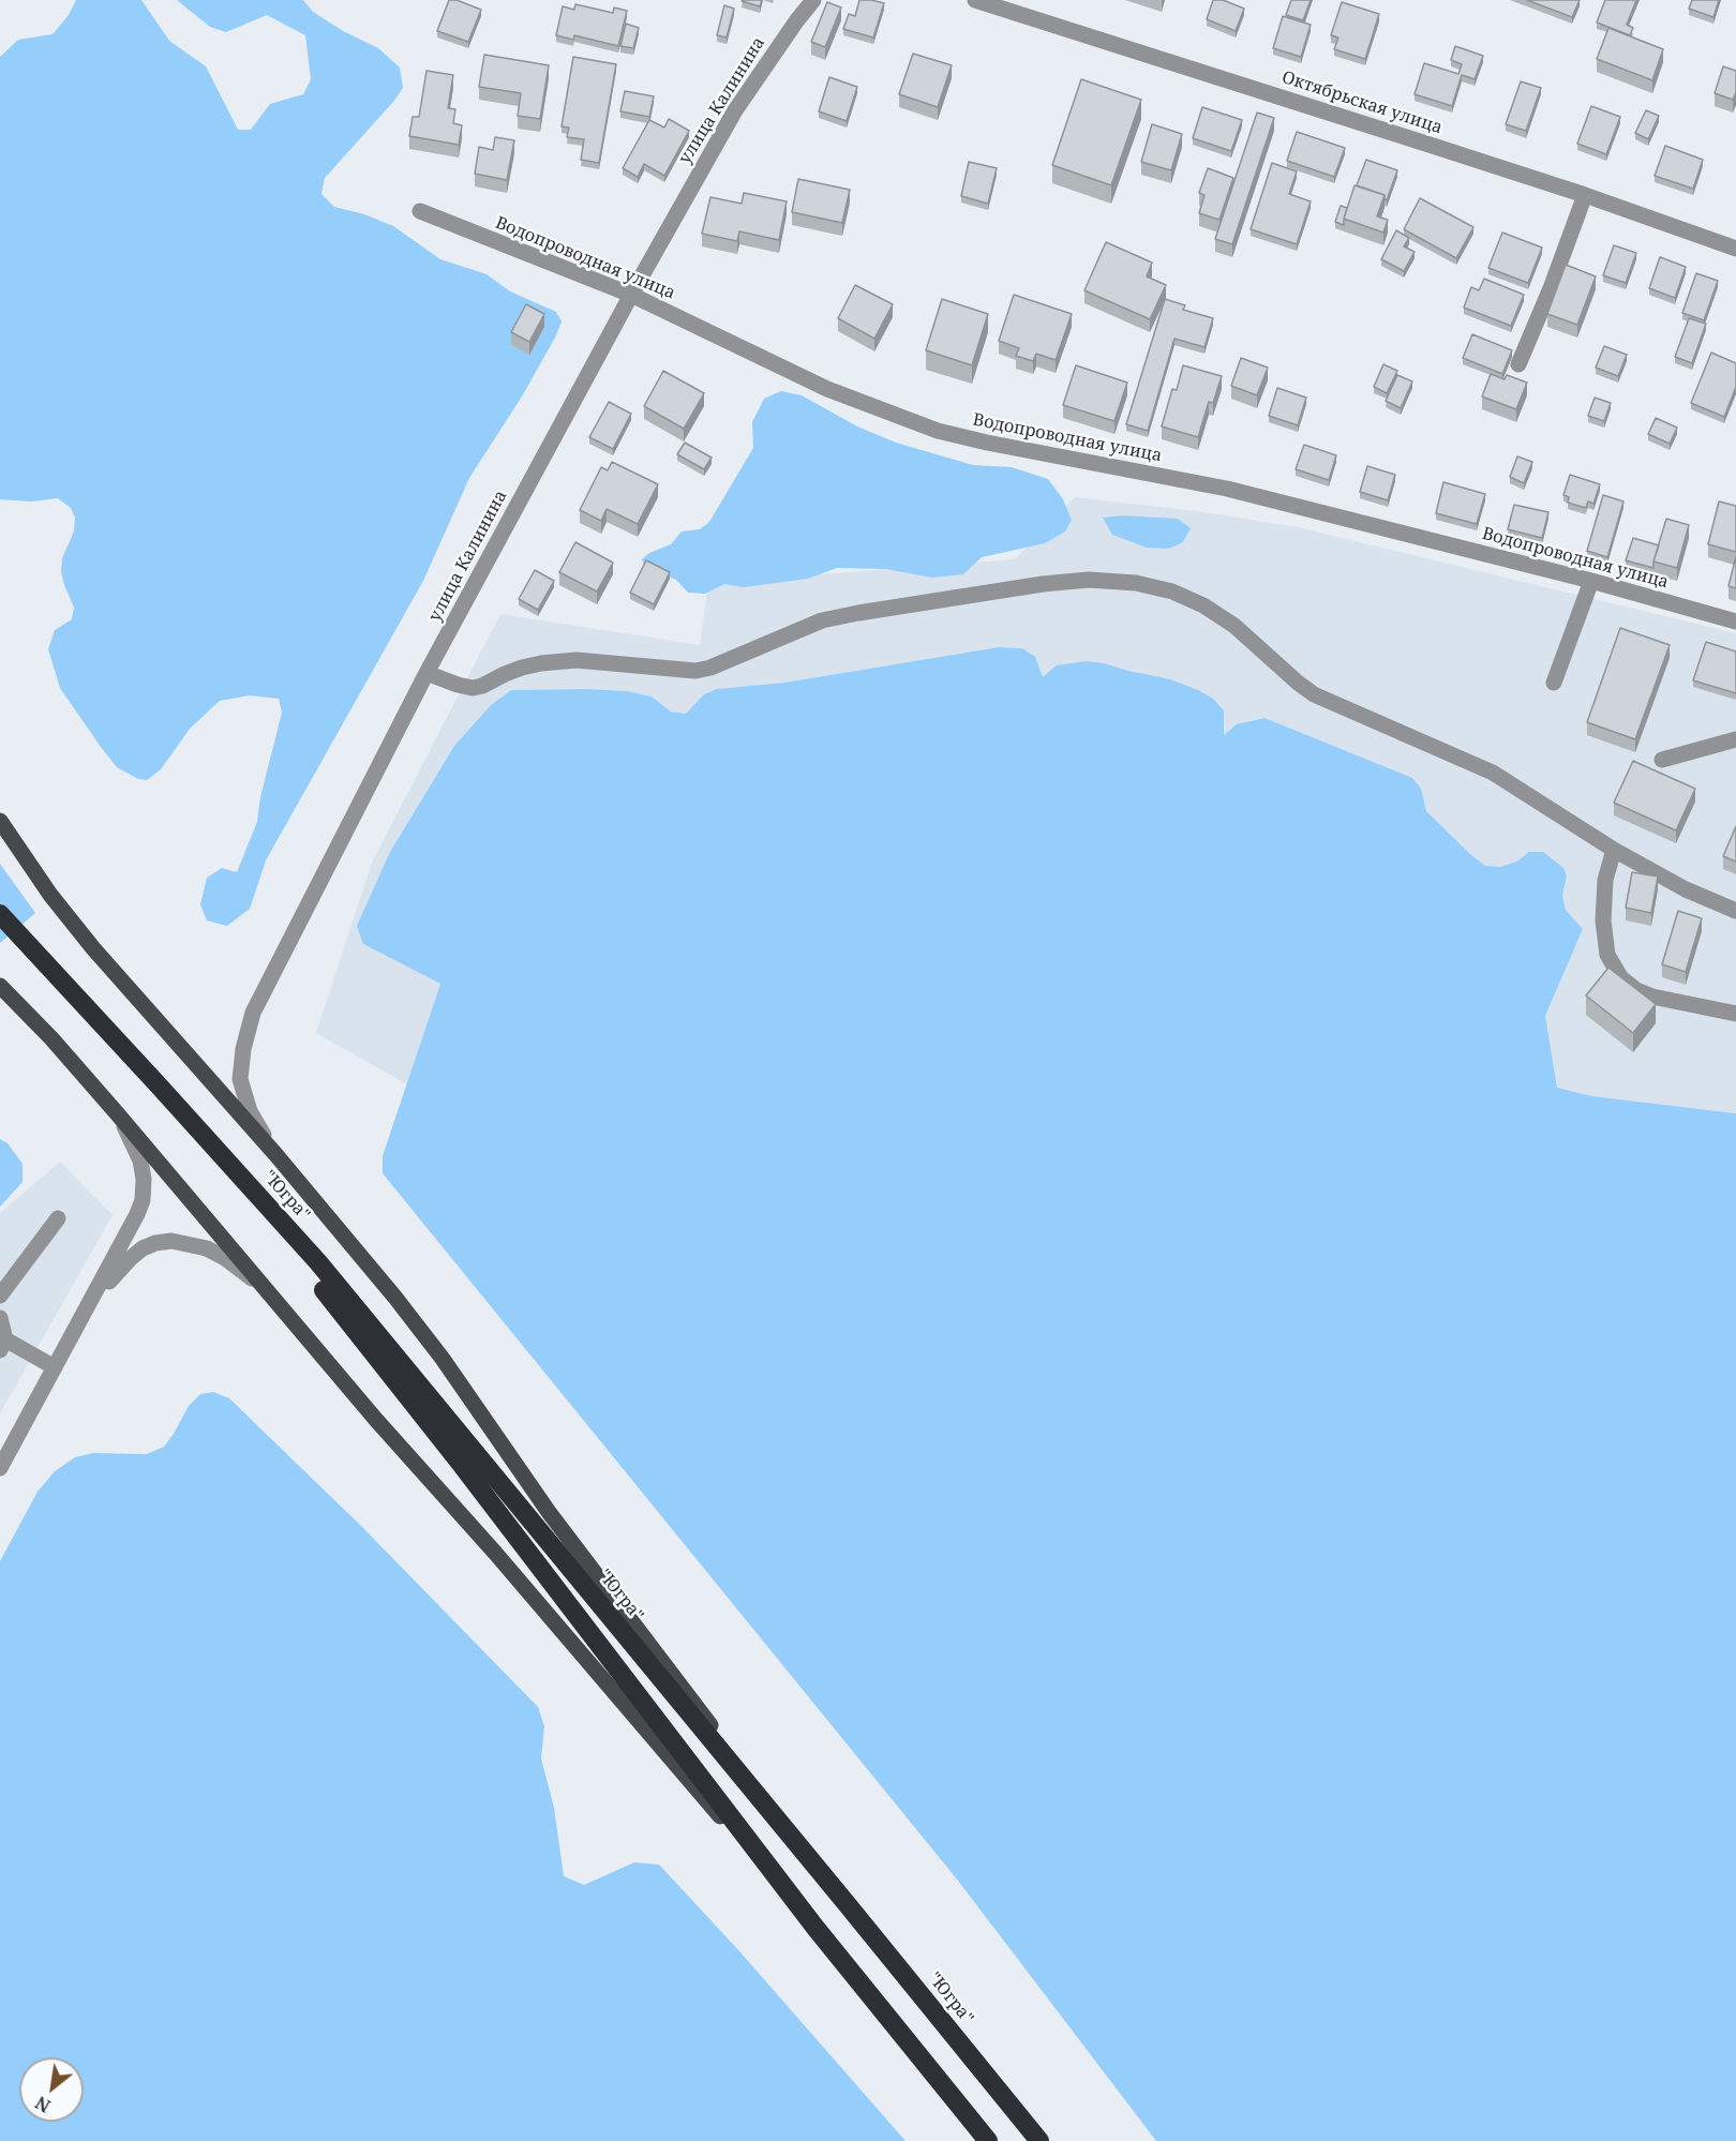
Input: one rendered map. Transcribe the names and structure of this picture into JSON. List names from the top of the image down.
{
  "streets": {
    "highway": ["\"Югра\""],
    "street": ["улица Калинина", "Октябрьская улица", "Водопроводная улица"]
  },
  "crossings": [
    ["улица Калинина", "Водопроводная улица"]
  ],
  "north": "bottom left"
}
